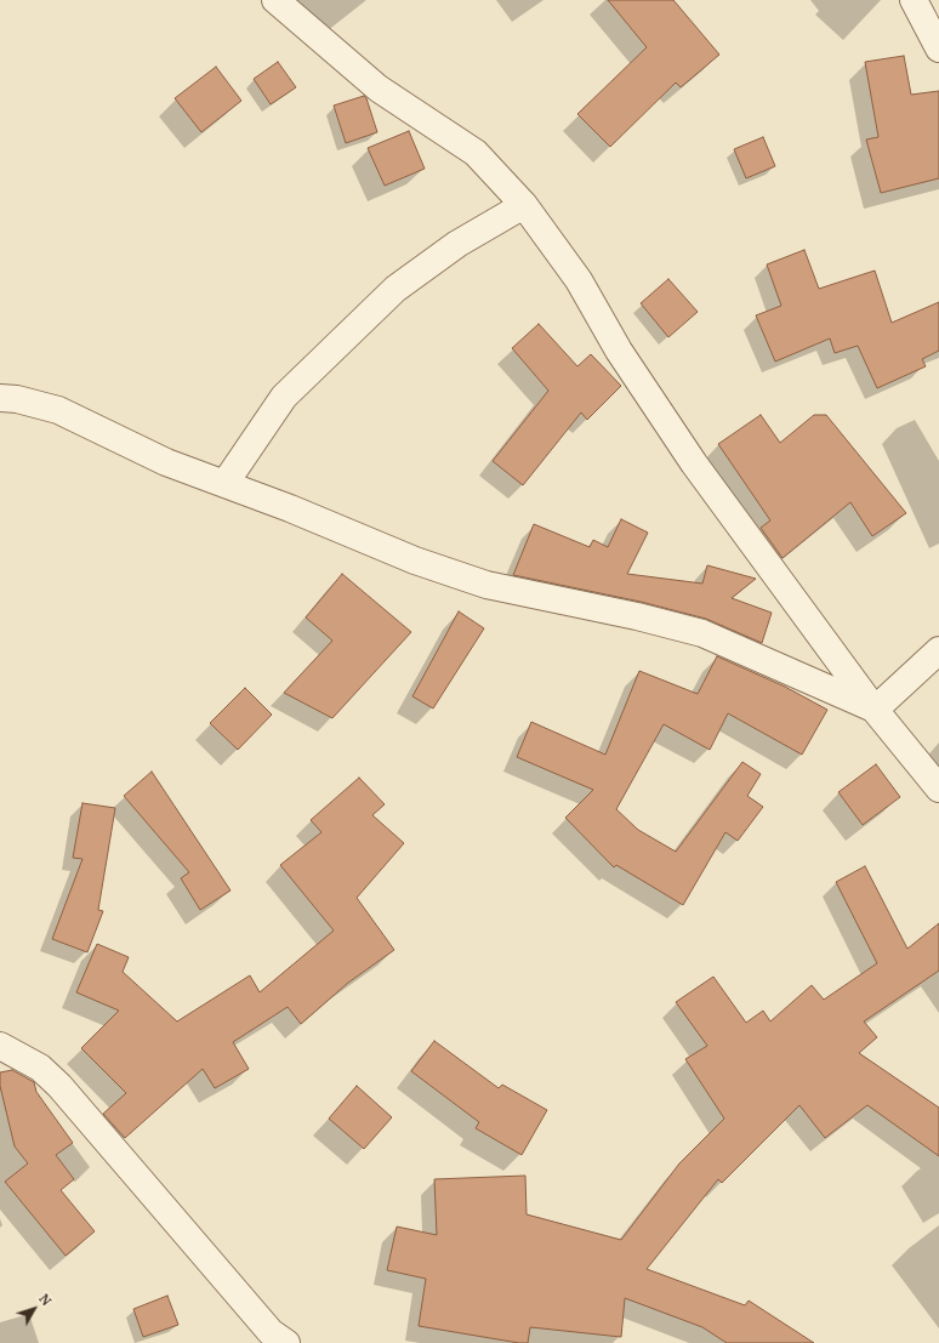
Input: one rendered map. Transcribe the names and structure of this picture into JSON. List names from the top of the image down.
{
  "north": "top right"
}
